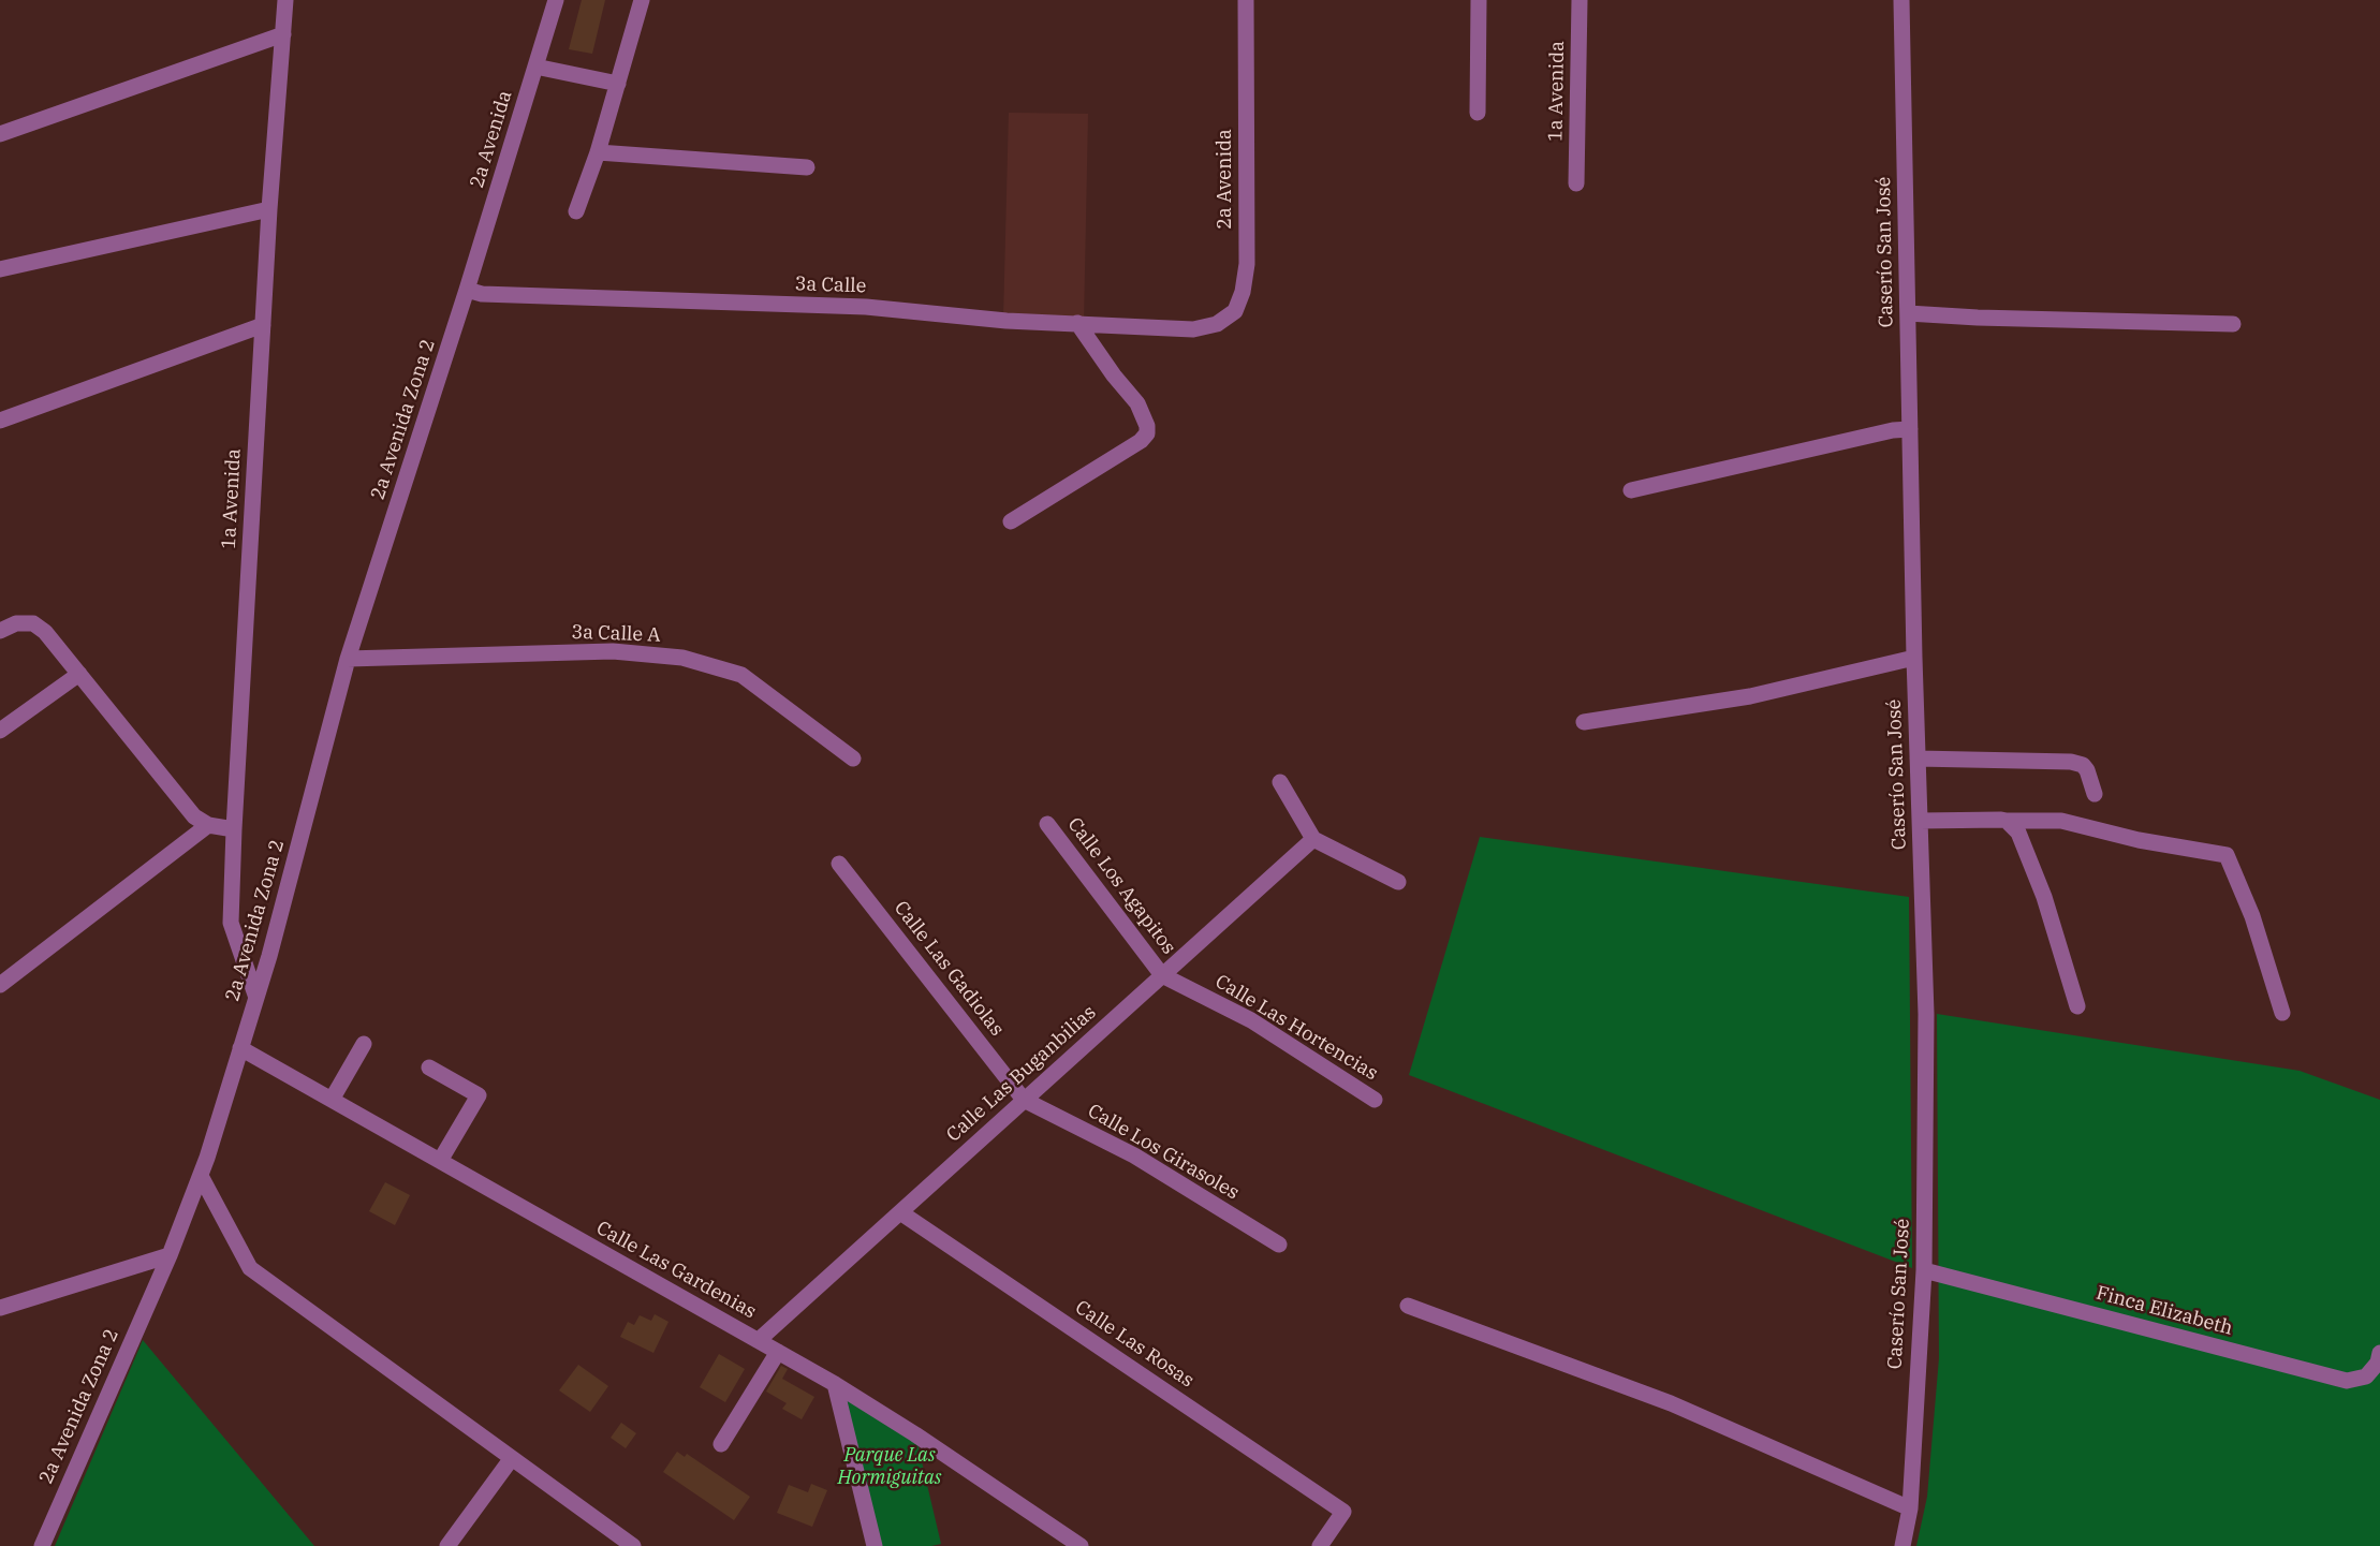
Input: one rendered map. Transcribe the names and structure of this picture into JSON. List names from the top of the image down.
{
  "streets": {
    "street": [
      "1a Avenida",
      "2a Avenida",
      "Caserío San José",
      "3a Calle",
      "2a Avenida Zona 2",
      "3a Calle A",
      "Calle Los Agapitos",
      "Calle Las Gadiolas",
      "Calle Las Hortencias",
      "Calle Las Buganbilias",
      "Calle Los Girasoles",
      "Calle Las Gardenias",
      "Finca Elizabeth",
      "Calle Las Rosas"
    ]
  },
  "crossings": [
    ["1a Avenida", "2a Avenida Zona 2"],
    ["2a Avenida", "3a Calle"],
    ["2a Avenida", "2a Avenida Zona 2"],
    ["Caserío San José", "Finca Elizabeth"],
    ["3a Calle", "2a Avenida Zona 2"],
    ["2a Avenida Zona 2", "3a Calle A"],
    ["2a Avenida Zona 2", "Calle Las Gardenias"],
    ["Calle Los Agapitos", "Calle Las Hortencias"],
    ["Calle Los Agapitos", "Calle Las Buganbilias"],
    ["Calle Las Gadiolas", "Calle Las Buganbilias"],
    ["Calle Las Gadiolas", "Calle Los Girasoles"],
    ["Calle Las Hortencias", "Calle Las Buganbilias"],
    ["Calle Las Buganbilias", "Calle Los Girasoles"],
    ["Calle Las Buganbilias", "Calle Las Gardenias"],
    ["Calle Las Buganbilias", "Calle Las Rosas"]
  ],
  "parks": ["Parque Las Hormiguitas"]
}
